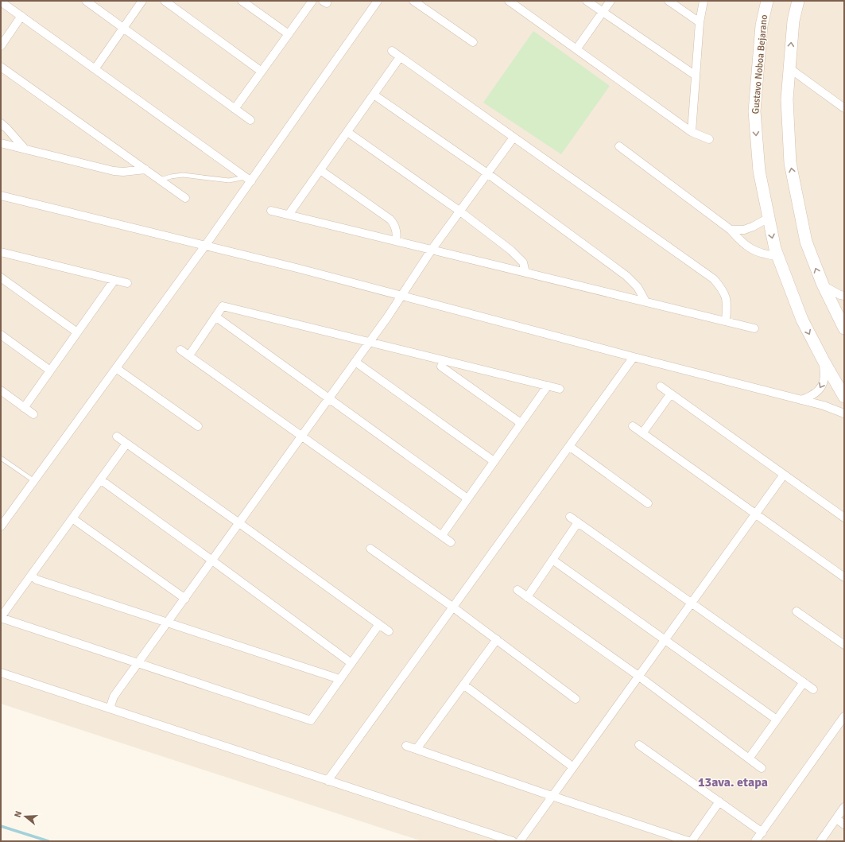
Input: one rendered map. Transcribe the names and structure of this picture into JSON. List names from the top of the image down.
{
  "streets": {
    "street": ["Gustavo Noboa Bejarano"]
  },
  "districts": ["13ava. etapa"],
  "north": "left"
}
